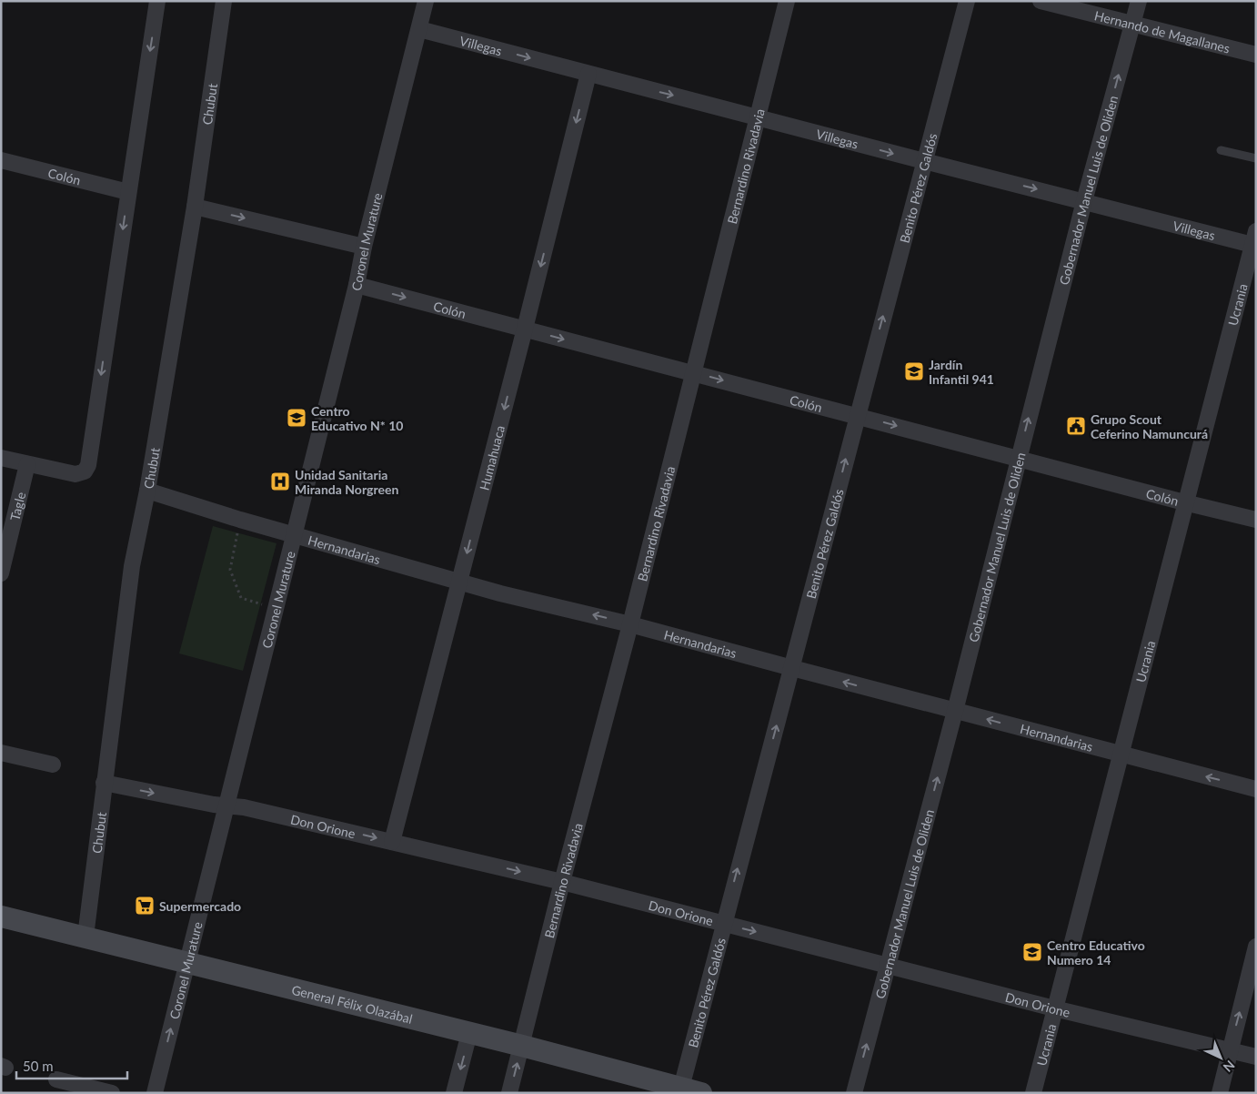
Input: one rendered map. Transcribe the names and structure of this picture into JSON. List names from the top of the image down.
{
  "streets": {
    "street": [
      "Hernando de Magallanes",
      "Villegas",
      "Chubut",
      "Bernardino Rivadavia",
      "Colón",
      "Benito Pérez Galdós",
      "Gobernador Manuel Luis de Oliden",
      "Coronel Murature",
      "Ucrania",
      "Humahuaca",
      "Tagle",
      "Hernandarias",
      "Don Orione",
      "General Félix Olazábal"
    ]
  },
  "crossings": [
    ["Hernando de Magallanes", "Gobernador Manuel Luis de Oliden"],
    ["Villegas", "Bernardino Rivadavia"],
    ["Villegas", "Benito Pérez Galdós"],
    ["Villegas", "Gobernador Manuel Luis de Oliden"],
    ["Villegas", "Coronel Murature"],
    ["Villegas", "Ucrania"],
    ["Villegas", "Humahuaca"],
    ["Chubut", "Hernandarias"],
    ["Chubut", "Don Orione"],
    ["Chubut", "General Félix Olazábal"],
    ["Bernardino Rivadavia", "Colón"],
    ["Bernardino Rivadavia", "Hernandarias"],
    ["Bernardino Rivadavia", "Don Orione"],
    ["Bernardino Rivadavia", "General Félix Olazábal"],
    ["Colón", "Benito Pérez Galdós"],
    ["Colón", "Gobernador Manuel Luis de Oliden"],
    ["Colón", "Coronel Murature"],
    ["Colón", "Ucrania"],
    ["Colón", "Humahuaca"],
    ["Benito Pérez Galdós", "Hernandarias"],
    ["Benito Pérez Galdós", "Don Orione"],
    ["Benito Pérez Galdós", "General Félix Olazábal"],
    ["Gobernador Manuel Luis de Oliden", "Hernandarias"],
    ["Gobernador Manuel Luis de Oliden", "Don Orione"],
    ["Coronel Murature", "Hernandarias"],
    ["Coronel Murature", "Don Orione"],
    ["Coronel Murature", "General Félix Olazábal"],
    ["Ucrania", "Hernandarias"],
    ["Ucrania", "Don Orione"],
    ["Humahuaca", "Hernandarias"],
    ["Humahuaca", "Don Orione"]
  ],
  "one_way": [
    "Villegas",
    "Colón",
    "Benito Pérez Galdós",
    "Gobernador Manuel Luis de Oliden",
    "Humahuaca",
    "Hernandarias",
    "Don Orione"
  ],
  "places": {
    "school or university": ["Jardín Infantil 941", "Centro Educativo N* 10", "Centro Educativo Numero 14"],
    "public building": ["Grupo Scout Ceferino Namuncurá"],
    "hospital": ["Unidad Sanitaria Miranda Norgreen"],
    "supermarket": ["Supermercado"]
  },
  "scale_bar": "50 m",
  "north": "bottom right"
}
